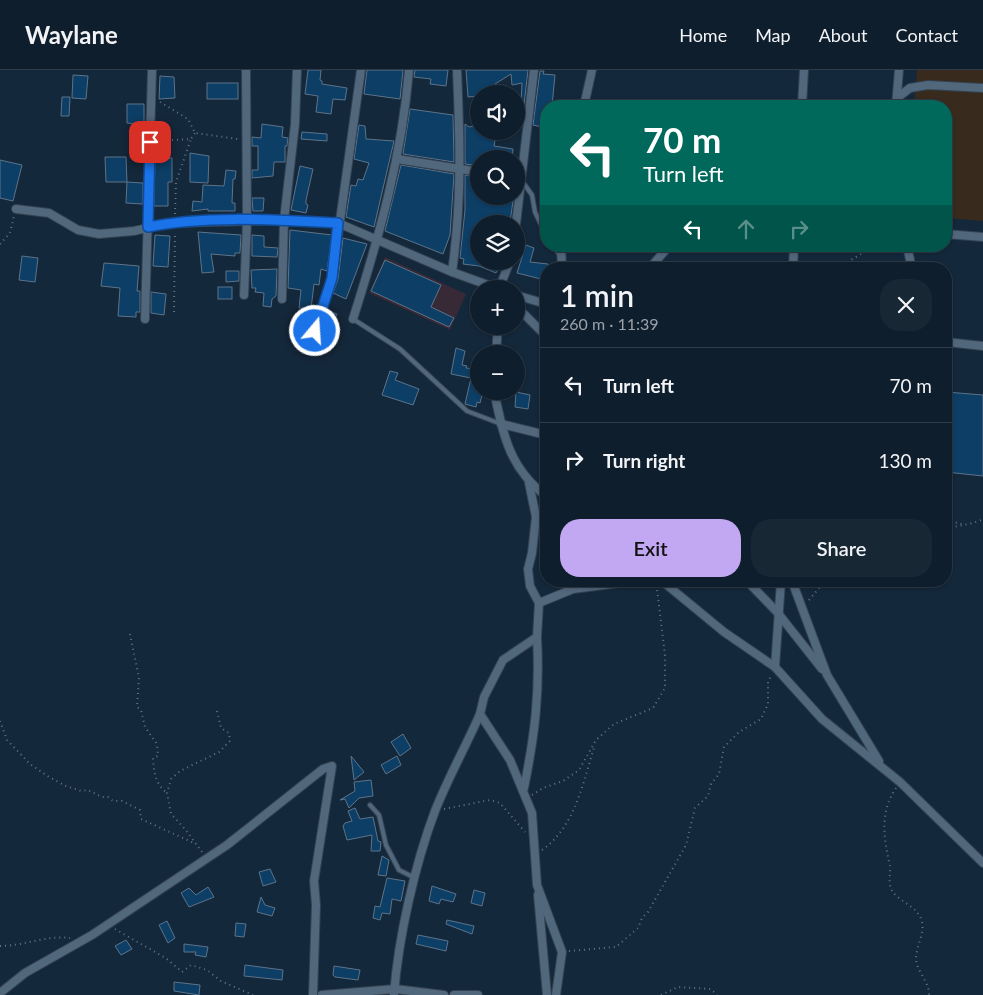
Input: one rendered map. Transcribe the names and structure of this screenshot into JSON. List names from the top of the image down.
{
  "page": {
    "header": "Waylane",
    "nav": [
      "Home",
      "Map",
      "About",
      "Contact"
    ],
    "map_buttons": ["+", "−"],
    "turn": ["70 m", "Turn left"],
    "heading": ["1 min", "260 m · 11:39"],
    "list": [
      {
        "name": "Turn left",
        "value": "70 m"
      },
      {
        "name": "Turn right",
        "value": "130 m"
      }
    ],
    "buttons": ["Exit", "Share"]
  }
}
